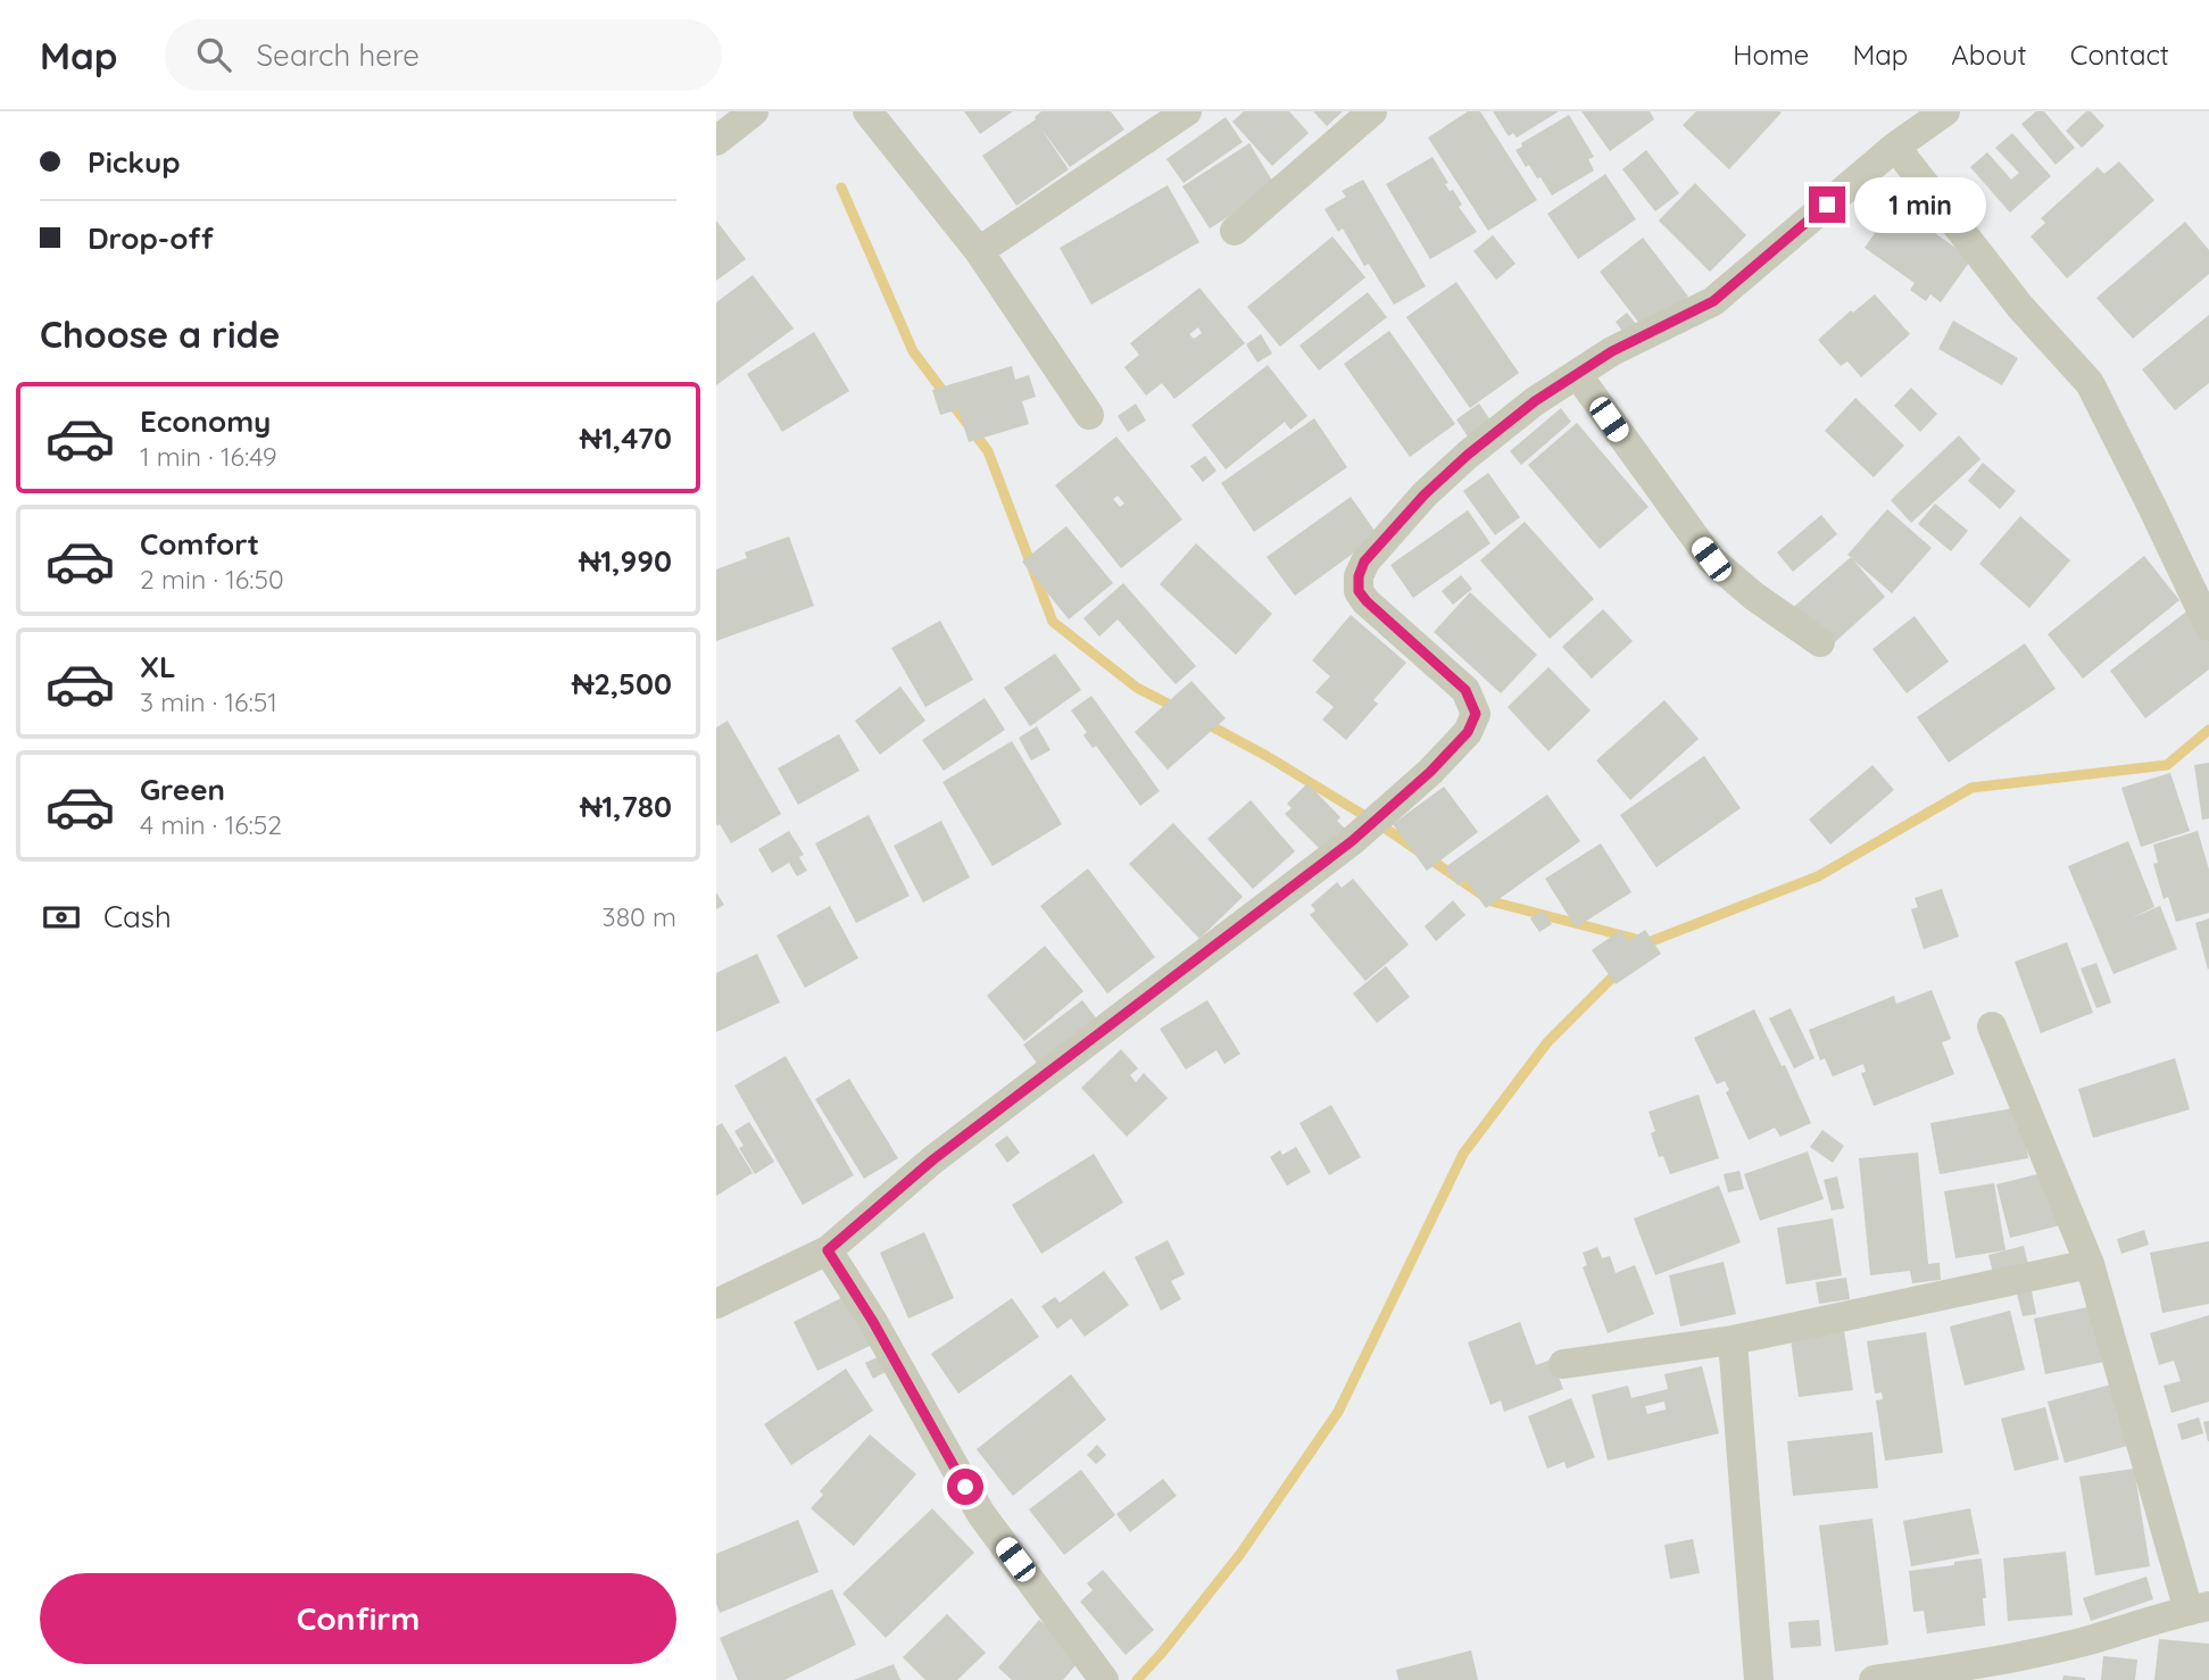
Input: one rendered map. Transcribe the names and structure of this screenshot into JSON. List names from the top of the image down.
{
  "page": {
    "header": "Map",
    "search": "Search here",
    "nav": [
      "Home",
      "Map",
      "About",
      "Contact"
    ],
    "banner": ["Pickup", "Drop-off"],
    "bubble": "1 min",
    "heading": "Choose a ride",
    "list": [
      {
        "name": "Economy",
        "note": "1 min · 16:49",
        "value": "₦1,470"
      },
      {
        "name": "Comfort",
        "note": "2 min · 16:50",
        "value": "₦1,990"
      },
      {
        "name": "XL",
        "note": "3 min · 16:51",
        "value": "₦2,500"
      },
      {
        "name": "Green",
        "note": "4 min · 16:52",
        "value": "₦1,780"
      }
    ],
    "pay": ["Cash", "380 m"],
    "buttons": "Confirm"
  }
}
